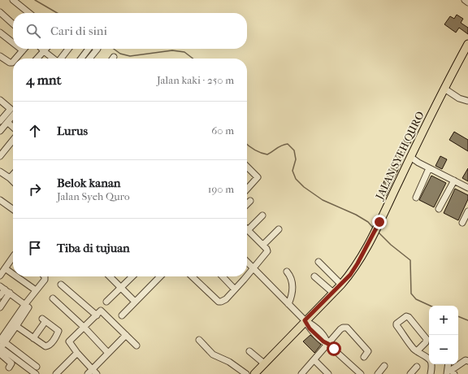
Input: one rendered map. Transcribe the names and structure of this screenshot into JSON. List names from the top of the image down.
{
  "streets": {
    "main road": ["JALAN SYEH QURO"]
  },
  "page": {
    "search": "Cari di sini",
    "heading": ["4 mnt", "Jalan kaki · 250 m"],
    "list": [
      ["Lurus", "60 m"],
      ["Belok kanan", "Jalan Syeh Quro", "190 m"],
      "Tiba di tujuan"
    ],
    "map_buttons": ["+", "−"]
  }
}
